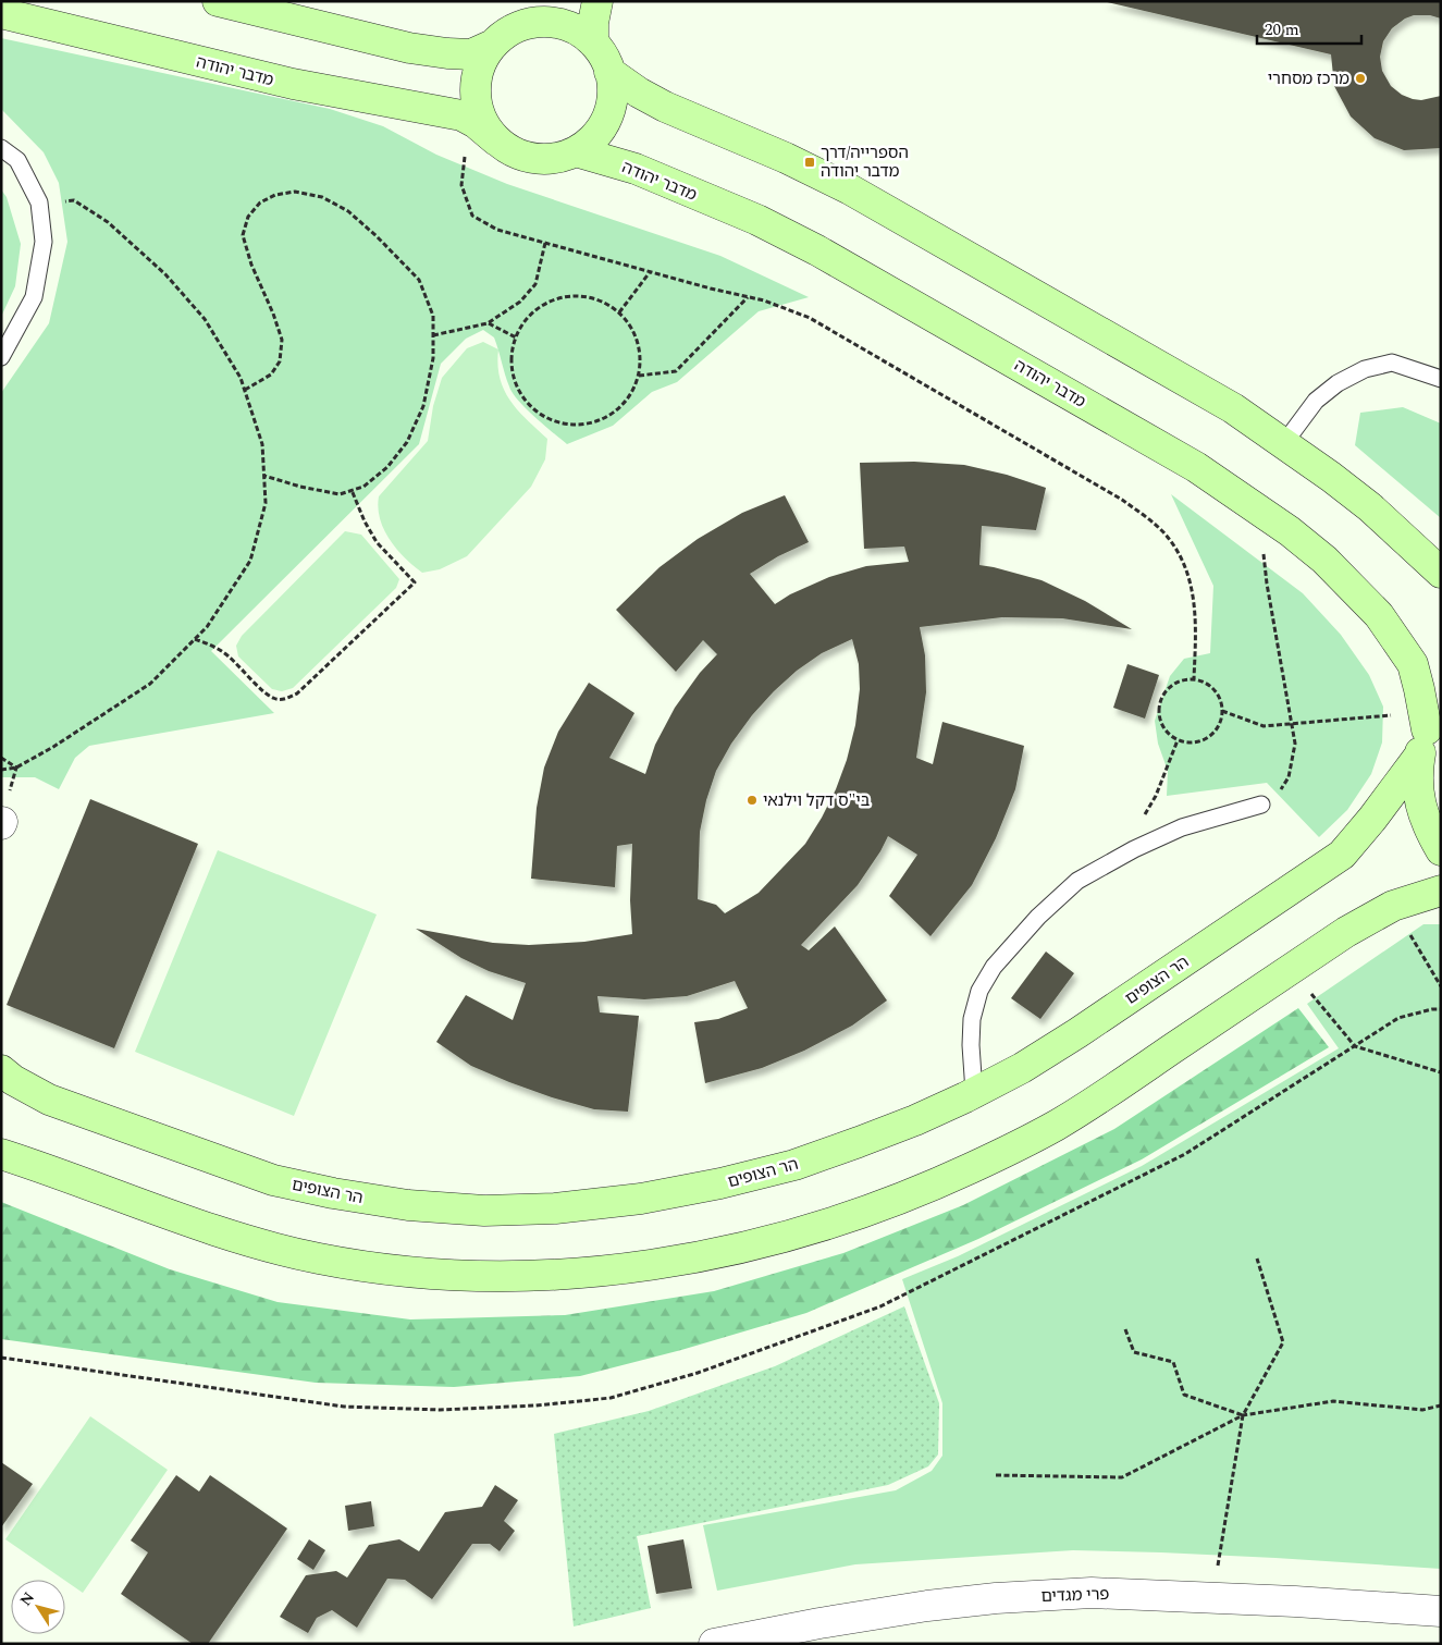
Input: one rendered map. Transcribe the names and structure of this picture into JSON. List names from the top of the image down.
{
  "streets": {
    "street": ["מדבר יהודה", "הר הצופים", "פרי מגדים"]
  },
  "crossings": [
    ["מדבר יהודה", "הר הצופים"]
  ],
  "places": {
    "other": ["מרכז מסחרי", "בי\"ס דקל וילנאי"],
    "transit": ["הספרייה/דרך מדבר יהודה"]
  },
  "scale_bar": "20 m",
  "north": "top left"
}
